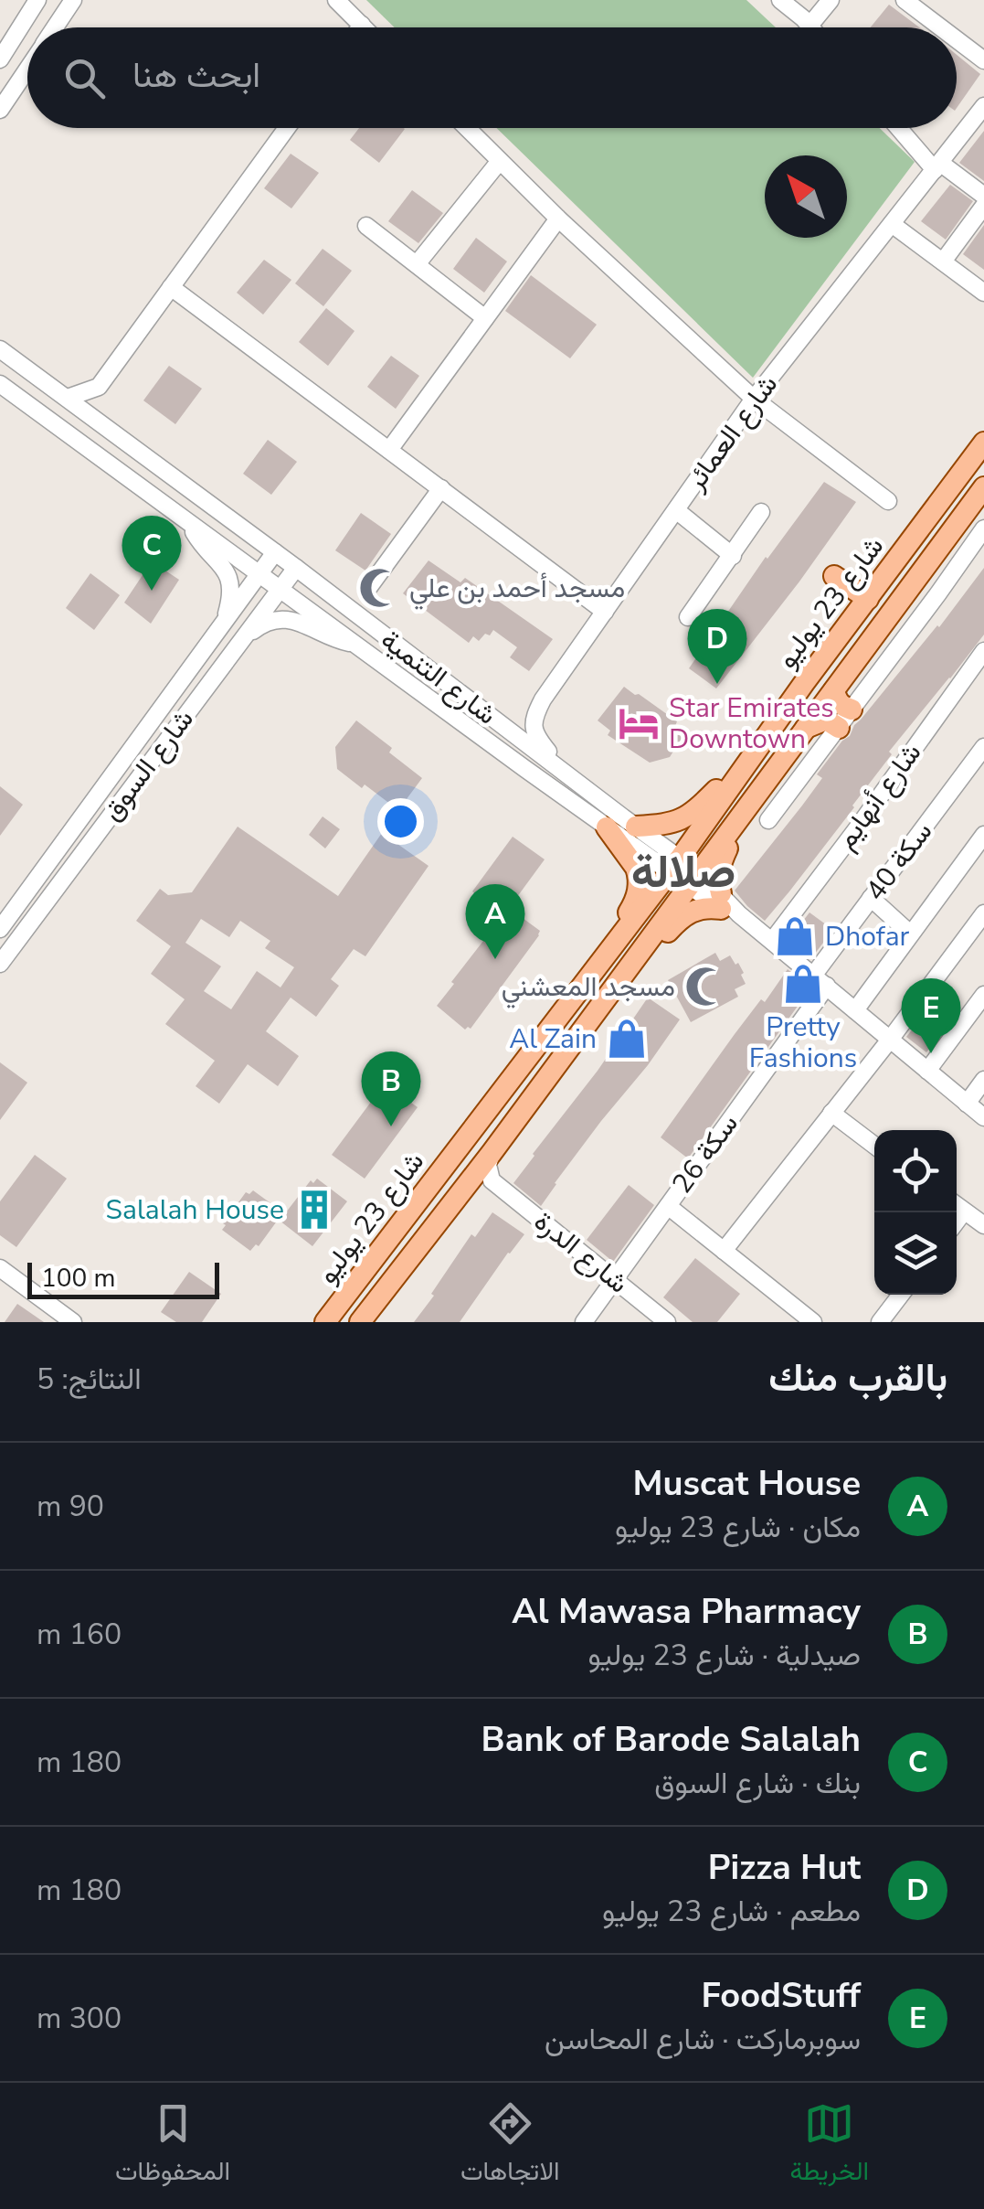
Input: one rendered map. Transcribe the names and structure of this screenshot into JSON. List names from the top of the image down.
{
  "streets": {
    "main road": ["شارع 23 يوليو"],
    "street": [
      "شارع العمائر",
      "شارع التنمية",
      "شارع السوق",
      "شارع أنهايم",
      "سكة 40",
      "سكة 26",
      "شارع الدرة"
    ]
  },
  "crossings": [
    ["شارع العمائر", "شارع التنمية"],
    ["شارع 23 يوليو", "شارع التنمية"],
    ["شارع التنمية", "شارع السوق"],
    ["شارع التنمية", "شارع أنهايم"],
    ["شارع التنمية", "سكة 40"],
    ["شارع التنمية", "سكة 26"],
    ["سكة 40", "سكة 26"],
    ["سكة 26", "شارع الدرة"]
  ],
  "districts": ["صلالة"],
  "places": {
    "mosque": ["مسجد أحمد بن علي", "مسجد المعشني"],
    "hotel": ["Star Emirates Downtown"],
    "shop": ["Dhofar", "Pretty Fashions", "Al Zain"],
    "building": ["Salalah House"]
  },
  "scale_bar": "100 m",
  "north": "top left",
  "page": {
    "search": "ابحث هنا",
    "pins": [
      "C",
      "D",
      "A",
      "E",
      "B"
    ],
    "scale": "100 m",
    "heading": ["بالقرب منك", "النتائج: 5"],
    "list": [
      {
        "mark": "A",
        "name": "Muscat House",
        "note": "مكان · شارع 23 يوليو",
        "value": "90 m"
      },
      {
        "mark": "B",
        "name": "Al Mawasa Pharmacy",
        "note": "صيدلية · شارع 23 يوليو",
        "value": "160 m"
      },
      {
        "mark": "C",
        "name": "Bank of Barode Salalah",
        "note": "بنك · شارع السوق",
        "value": "180 m"
      },
      {
        "mark": "D",
        "name": "Pizza Hut",
        "note": "مطعم · شارع 23 يوليو",
        "value": "180 m"
      },
      {
        "mark": "E",
        "name": "FoodStuff",
        "note": "سوبرماركت · شارع المحاسن",
        "value": "300 m"
      }
    ],
    "nav": ["الخريطة", "الاتجاهات", "المحفوظات"]
  }
}
